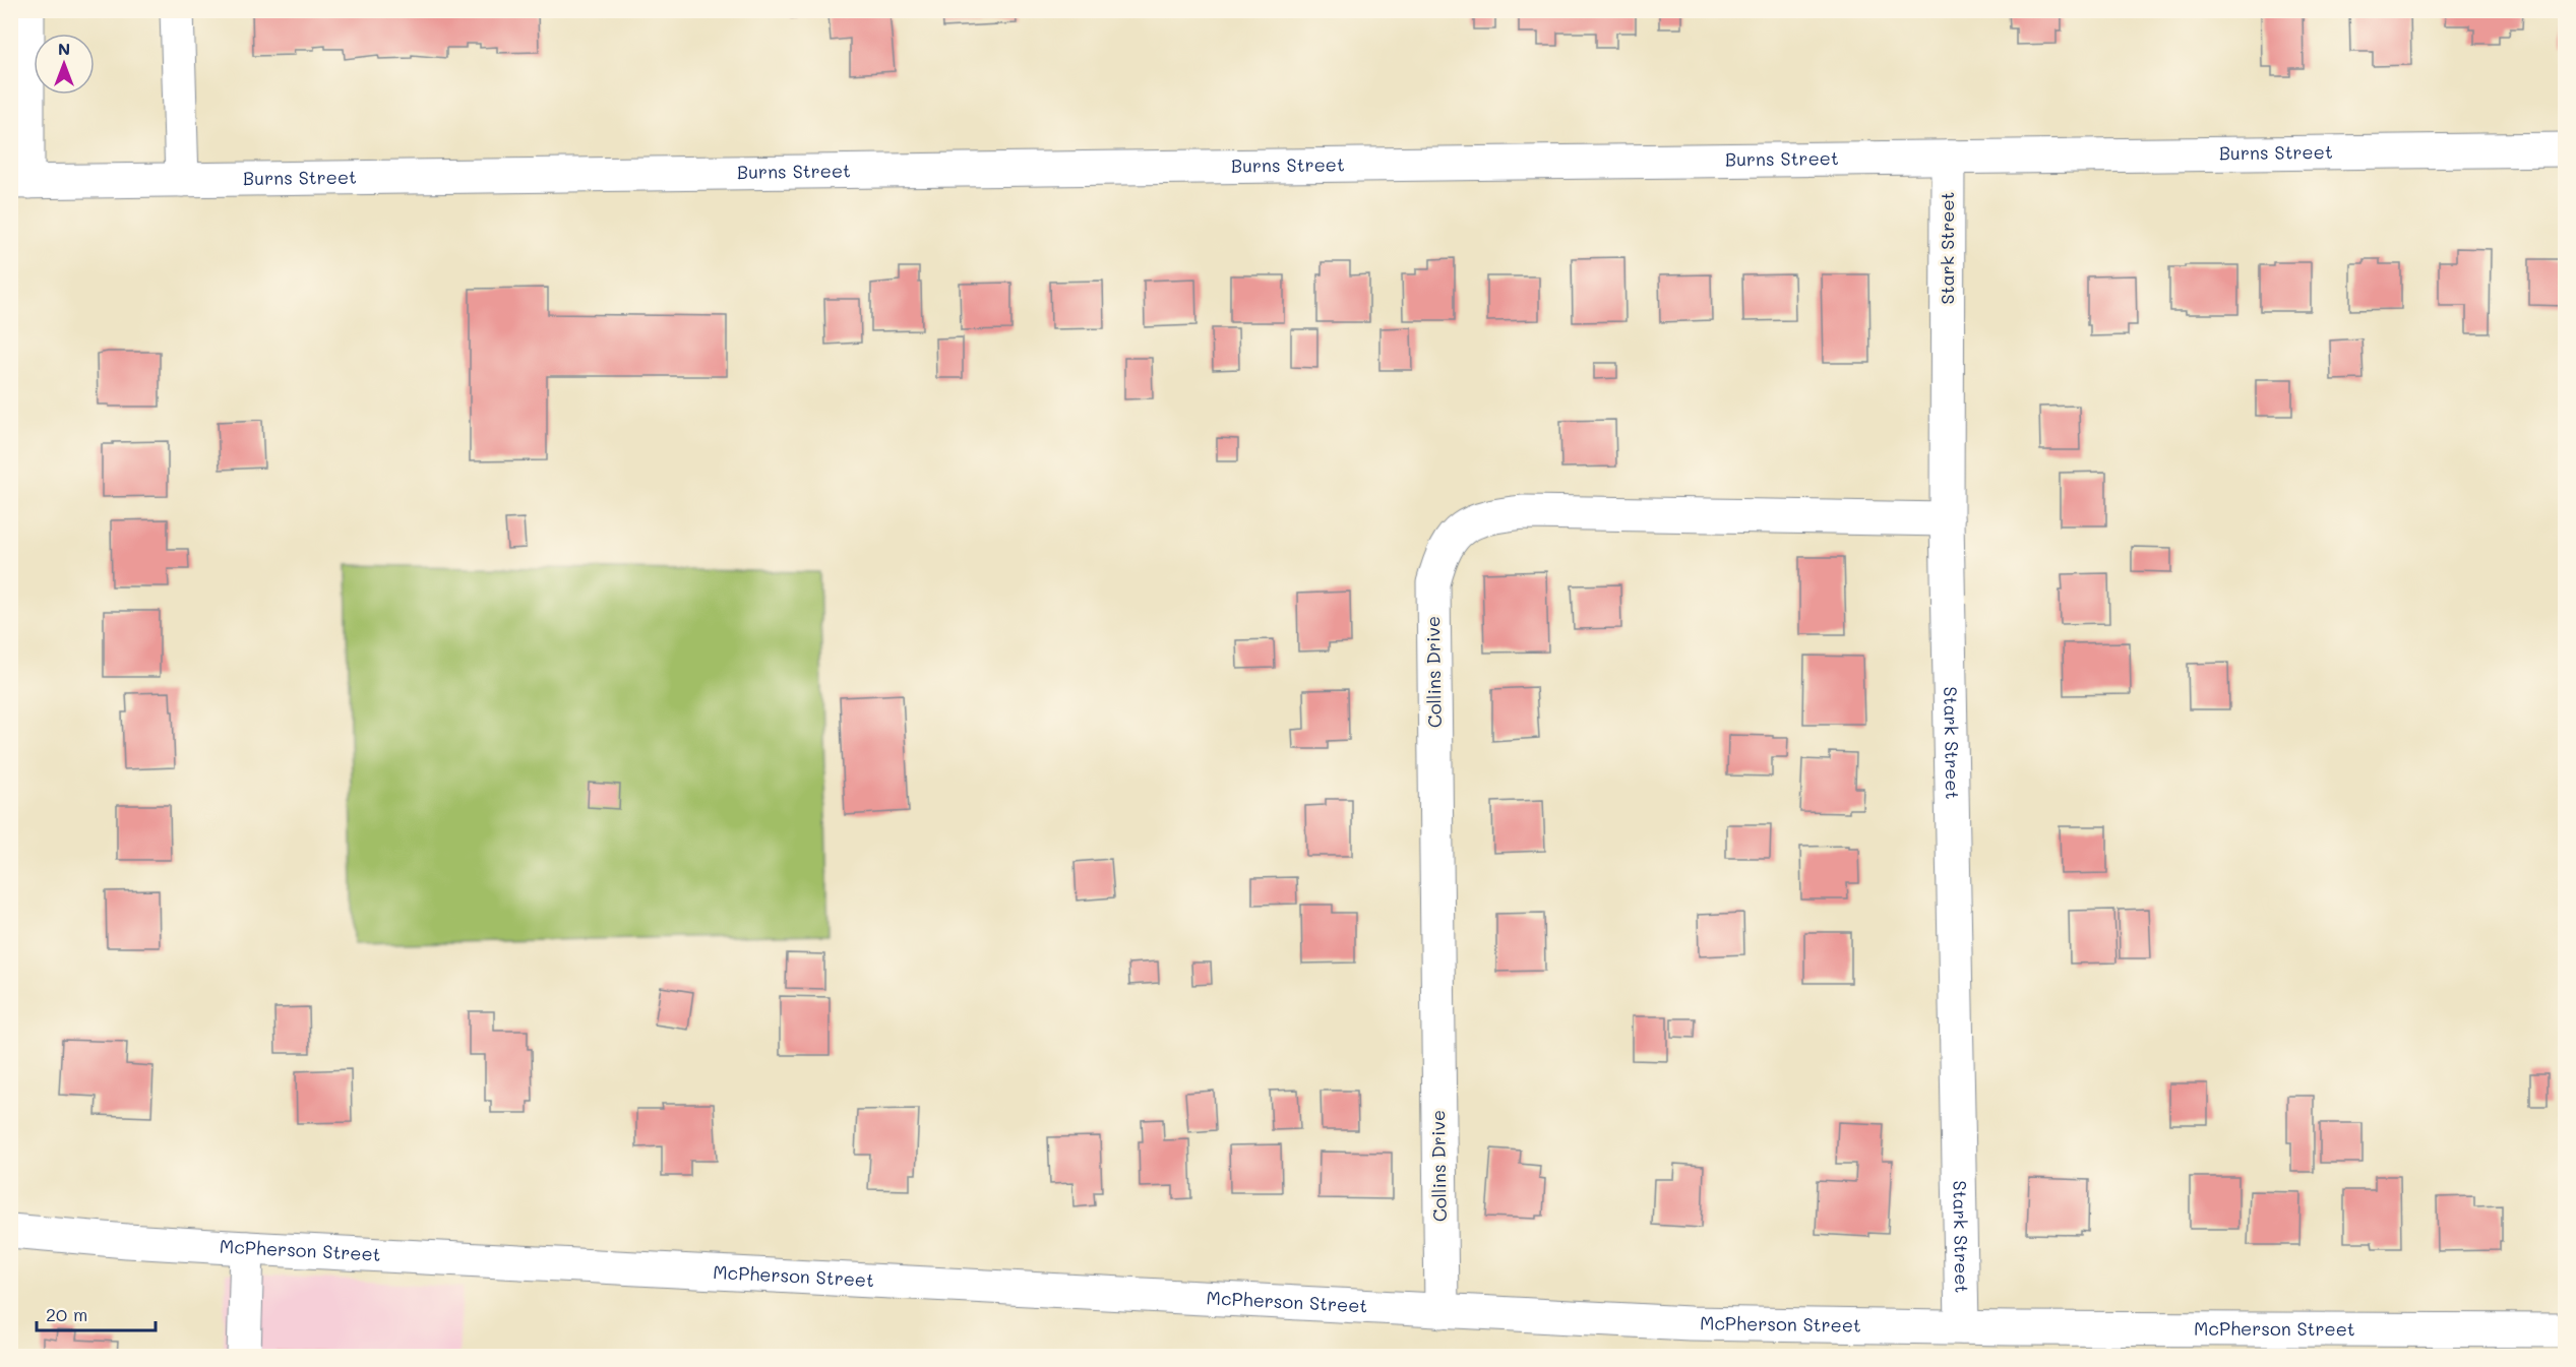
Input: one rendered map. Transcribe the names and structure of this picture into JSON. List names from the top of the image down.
{
  "streets": {
    "street": [
      "Burns Street",
      "Stark Street",
      "Collins Drive",
      "McPherson Street"
    ]
  },
  "crossings": [
    ["Burns Street", "Stark Street"],
    ["Stark Street", "Collins Drive"],
    ["Stark Street", "McPherson Street"],
    ["Collins Drive", "McPherson Street"]
  ],
  "scale_bar": "20 m",
  "north": "top"
}
